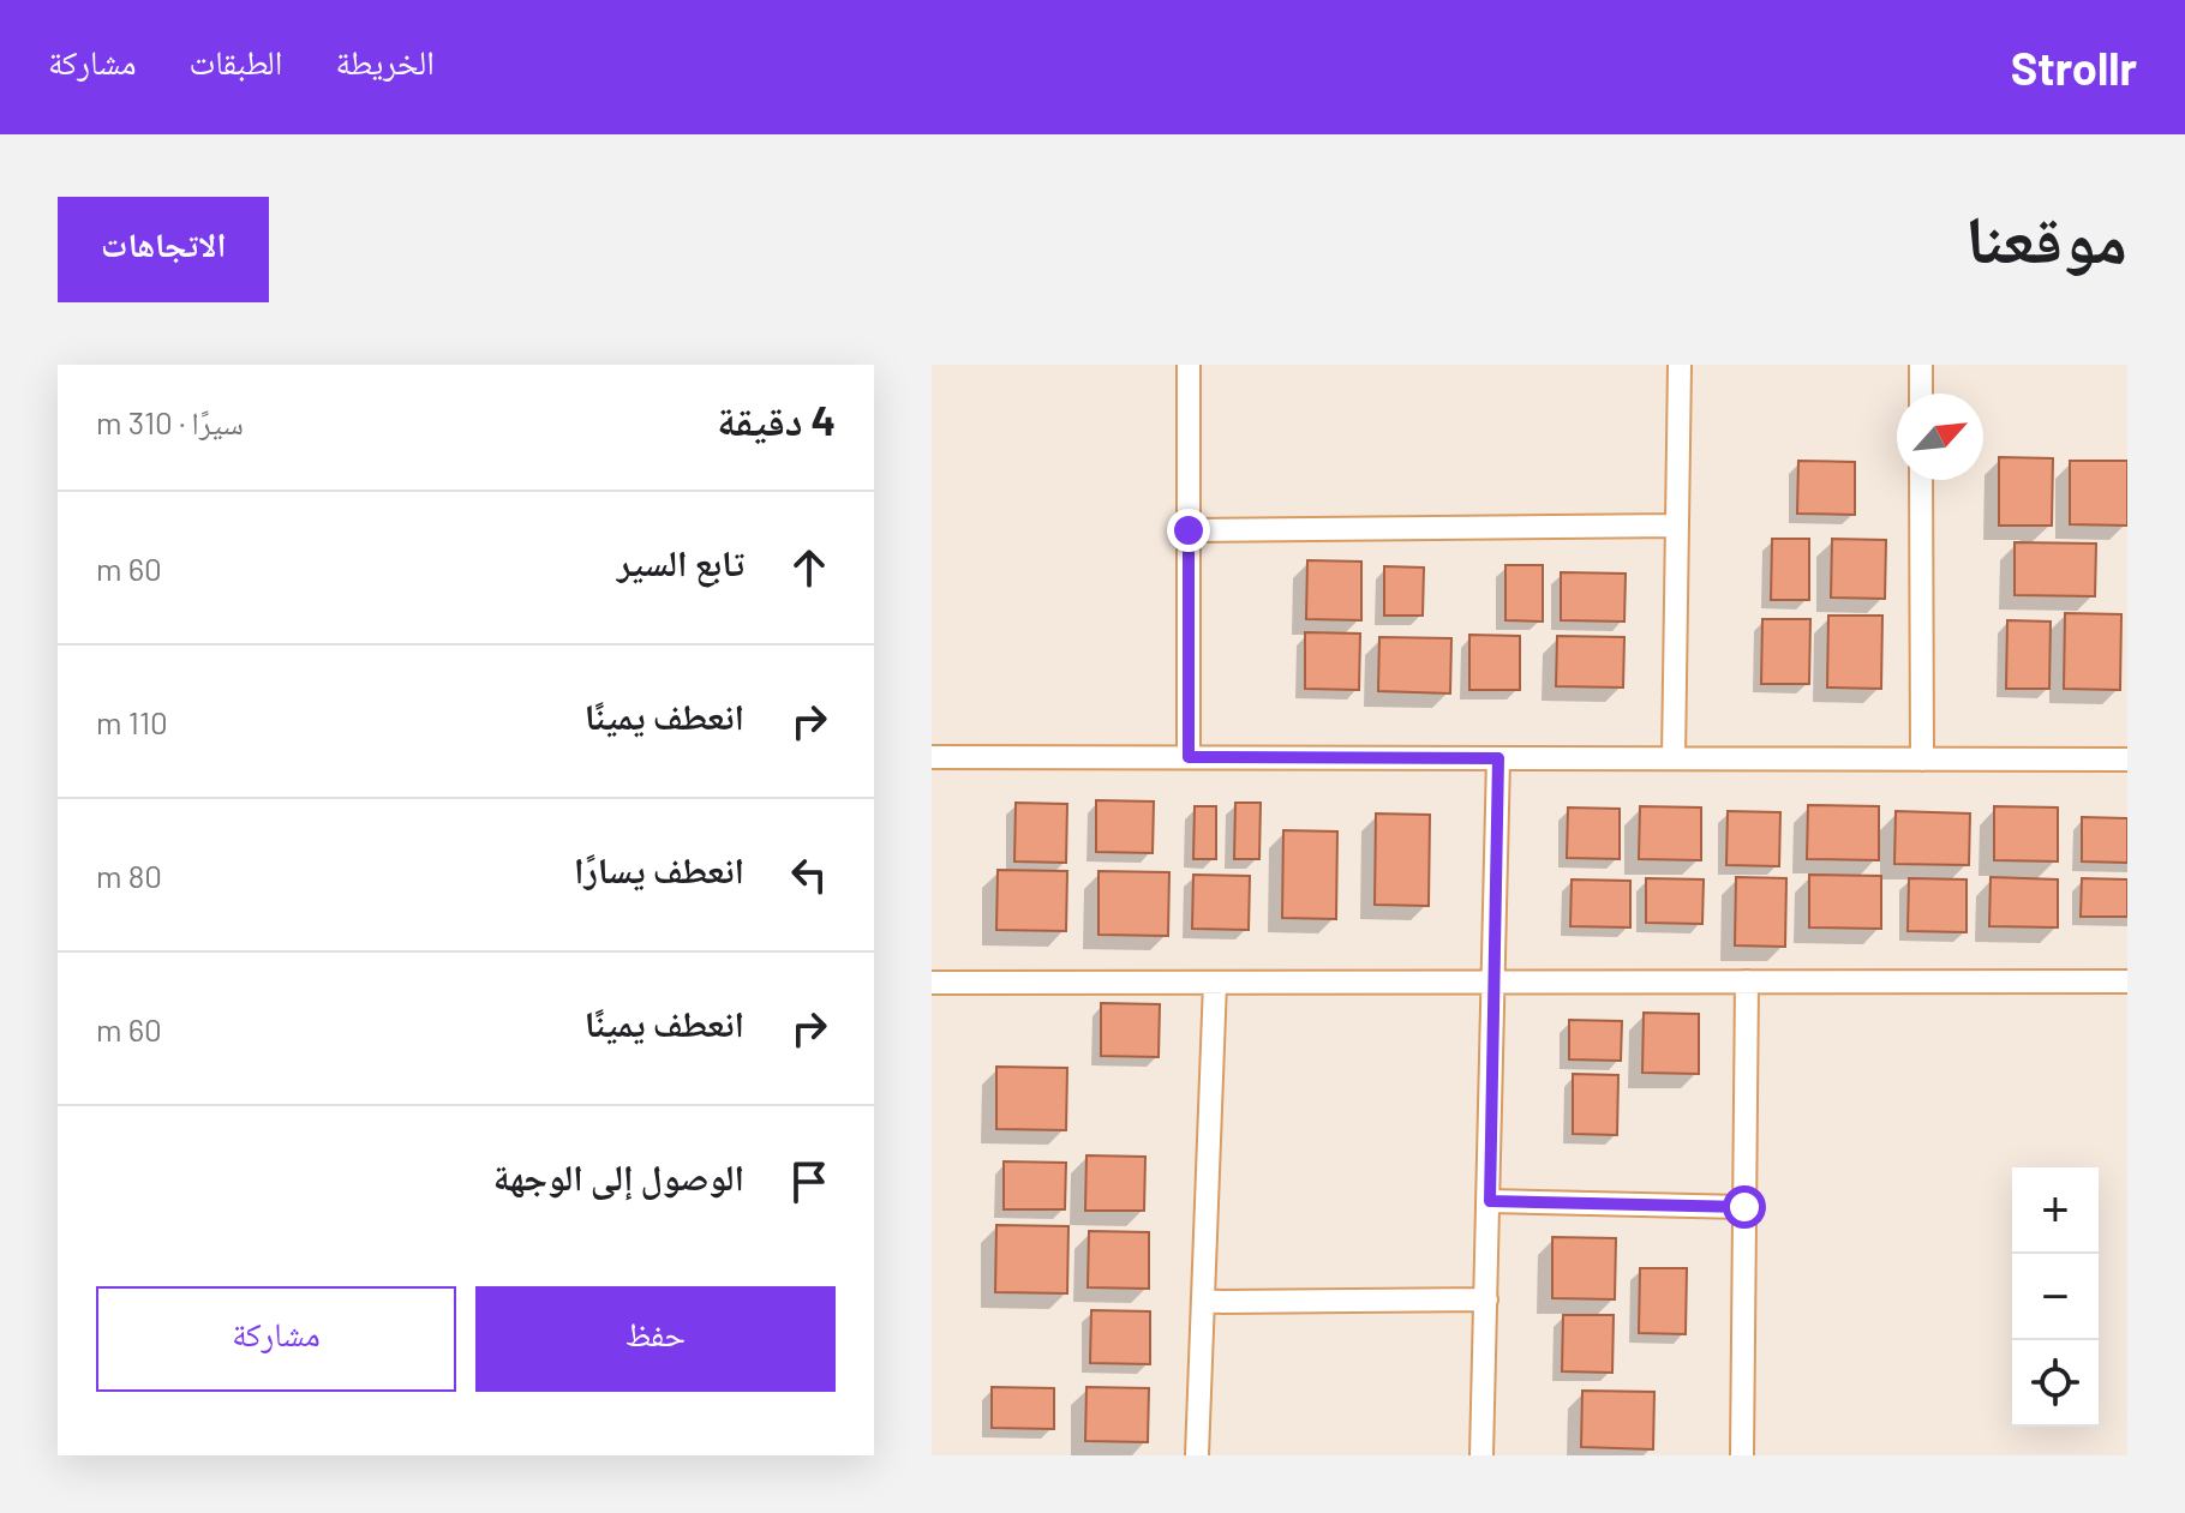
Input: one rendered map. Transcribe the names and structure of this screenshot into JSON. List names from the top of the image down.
{
  "north": "top right",
  "page": {
    "header": "Strollr",
    "nav": ["الخريطة", "الطبقات", "مشاركة"],
    "title": "موقعنا",
    "buttons": [
      "الاتجاهات",
      ["حفظ", "مشاركة"]
    ],
    "heading": ["4 دقيقة", "سيرًا · 310 m"],
    "list": [
      ["تابع السير", "60 m"],
      ["انعطف يمينًا", "110 m"],
      ["انعطف يسارًا", "80 m"],
      ["انعطف يمينًا", "60 m"],
      "الوصول إلى الوجهة"
    ],
    "map_buttons": ["+", "−"]
  }
}
